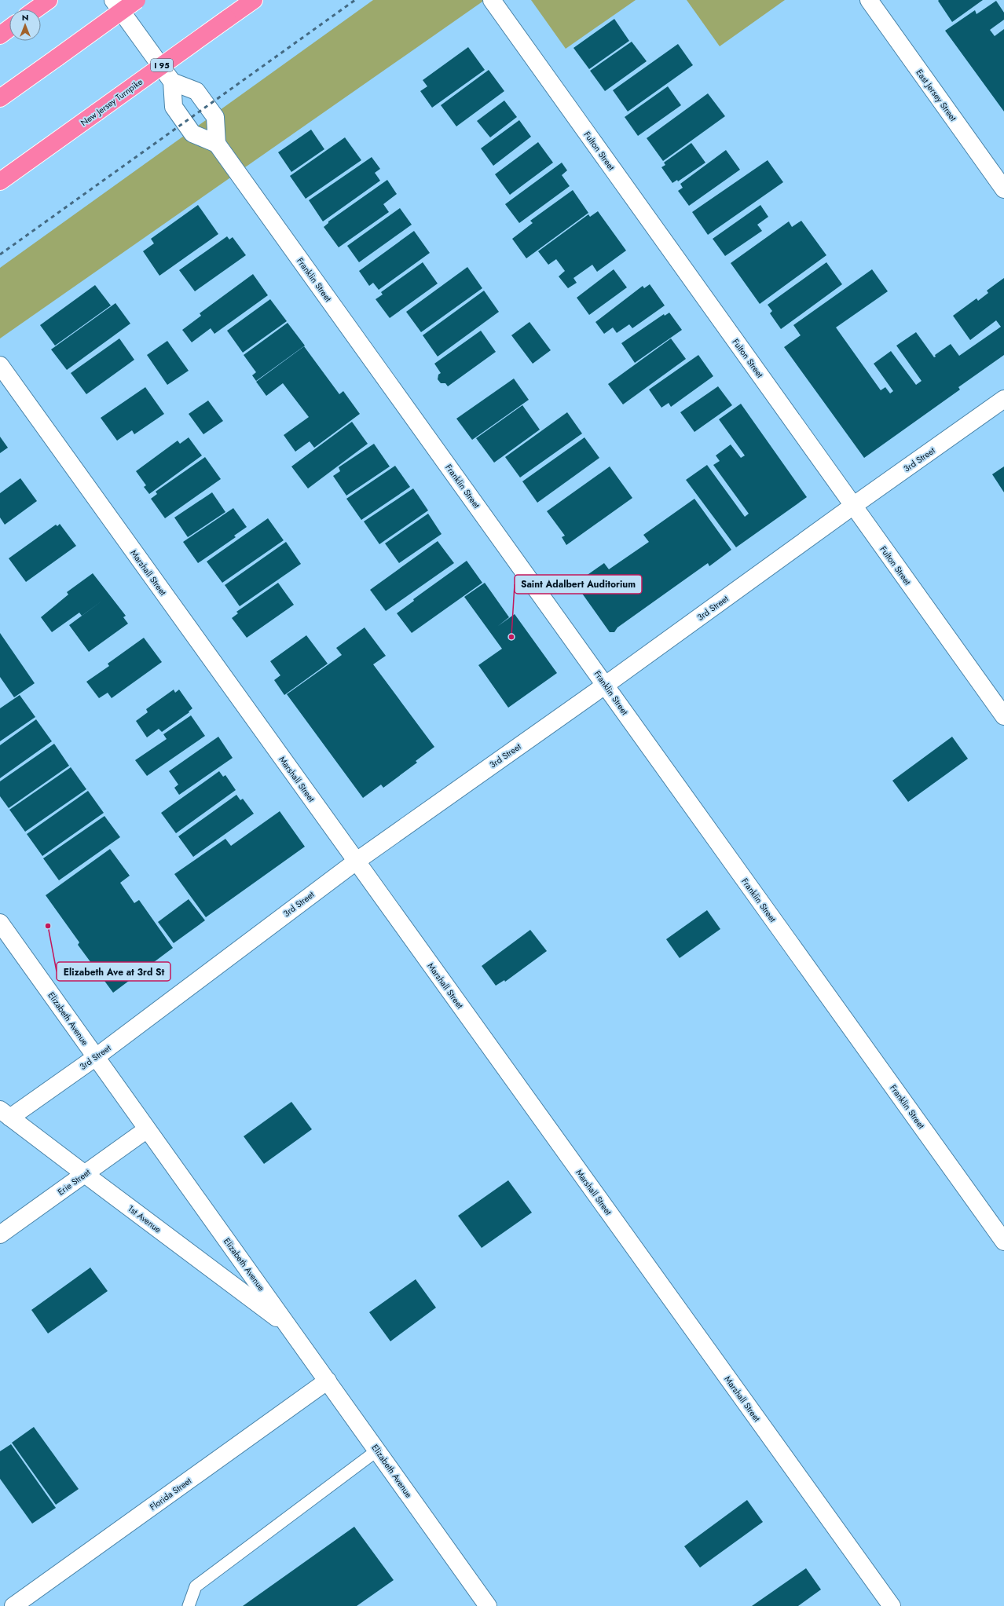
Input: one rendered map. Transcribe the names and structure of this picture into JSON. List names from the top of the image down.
{
  "streets": {
    "highway": ["I 95", "New Jersey Turnpike"],
    "street": [
      "East Jersey Street",
      "Fulton Street",
      "Franklin Street",
      "3rd Street",
      "Marshall Street",
      "Elizabeth Avenue",
      "Erie Street",
      "1st Avenue",
      "Florida Street"
    ]
  },
  "crossings": [
    ["Fulton Street", "3rd Street"],
    ["Franklin Street", "3rd Street"],
    ["3rd Street", "Marshall Street"],
    ["3rd Street", "Elizabeth Avenue"],
    ["3rd Street", "1st Avenue"],
    ["Elizabeth Avenue", "Erie Street"],
    ["Elizabeth Avenue", "1st Avenue"],
    ["Elizabeth Avenue", "Florida Street"],
    ["Erie Street", "1st Avenue"]
  ],
  "places": ["Saint Adalbert Auditorium", "Elizabeth Ave at 3rd St"],
  "north": "top"
}
